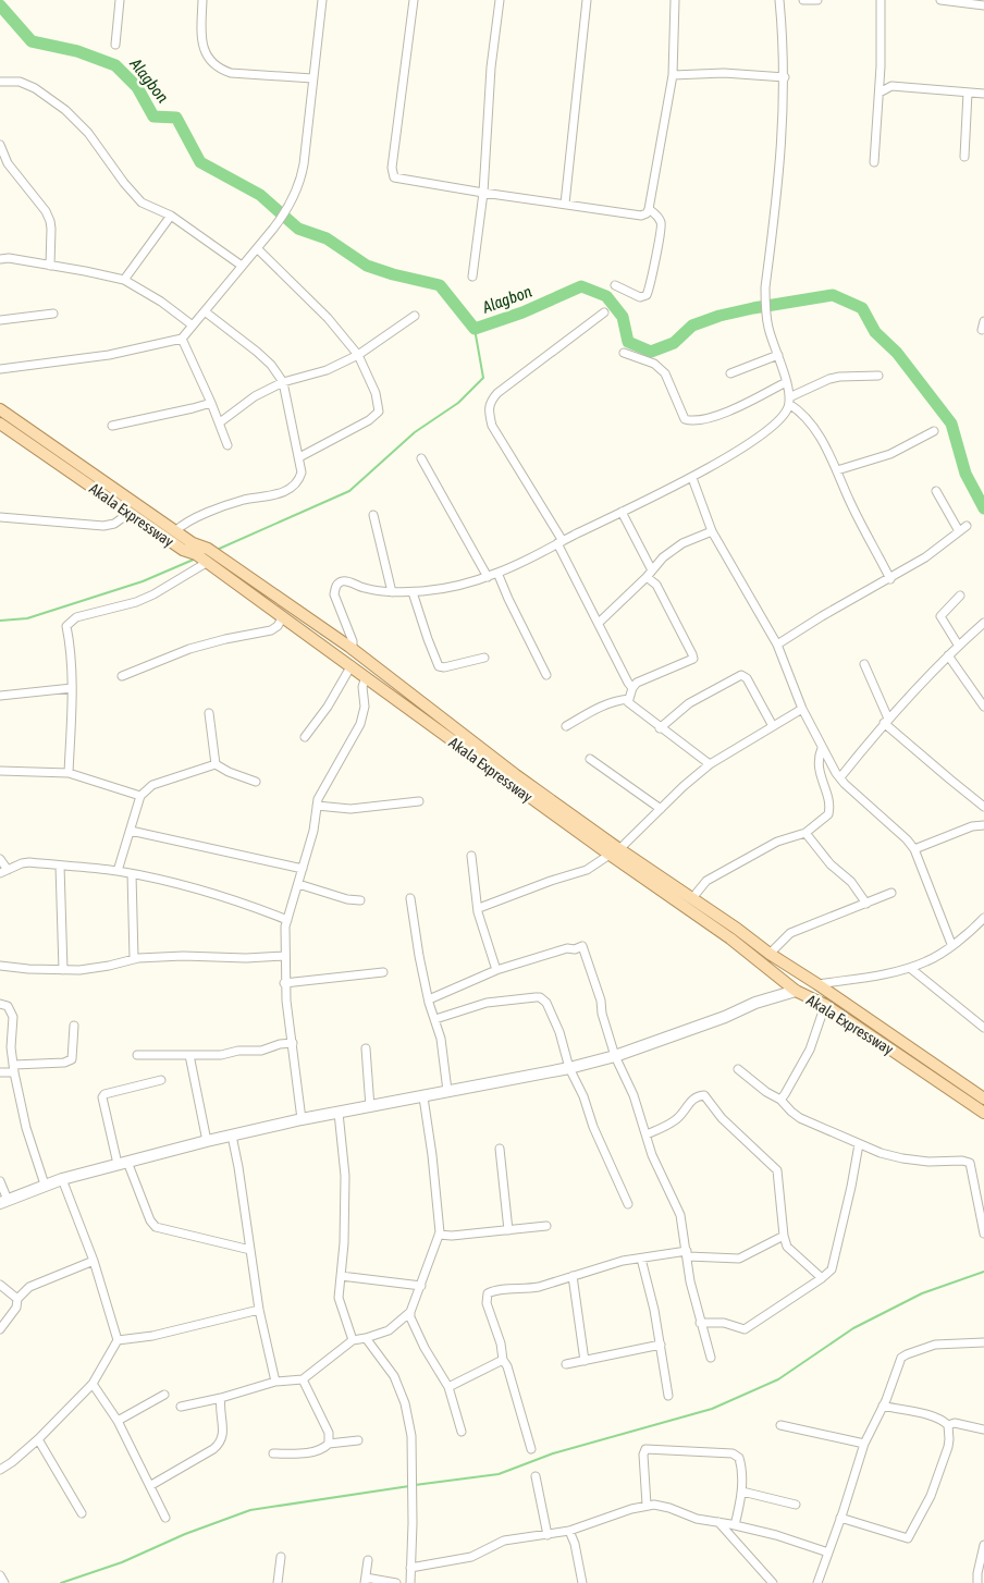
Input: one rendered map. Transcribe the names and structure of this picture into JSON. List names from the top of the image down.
{
  "streets": {
    "main road": ["Akala Expressway"]
  },
  "water": ["Alagbon"]
}
